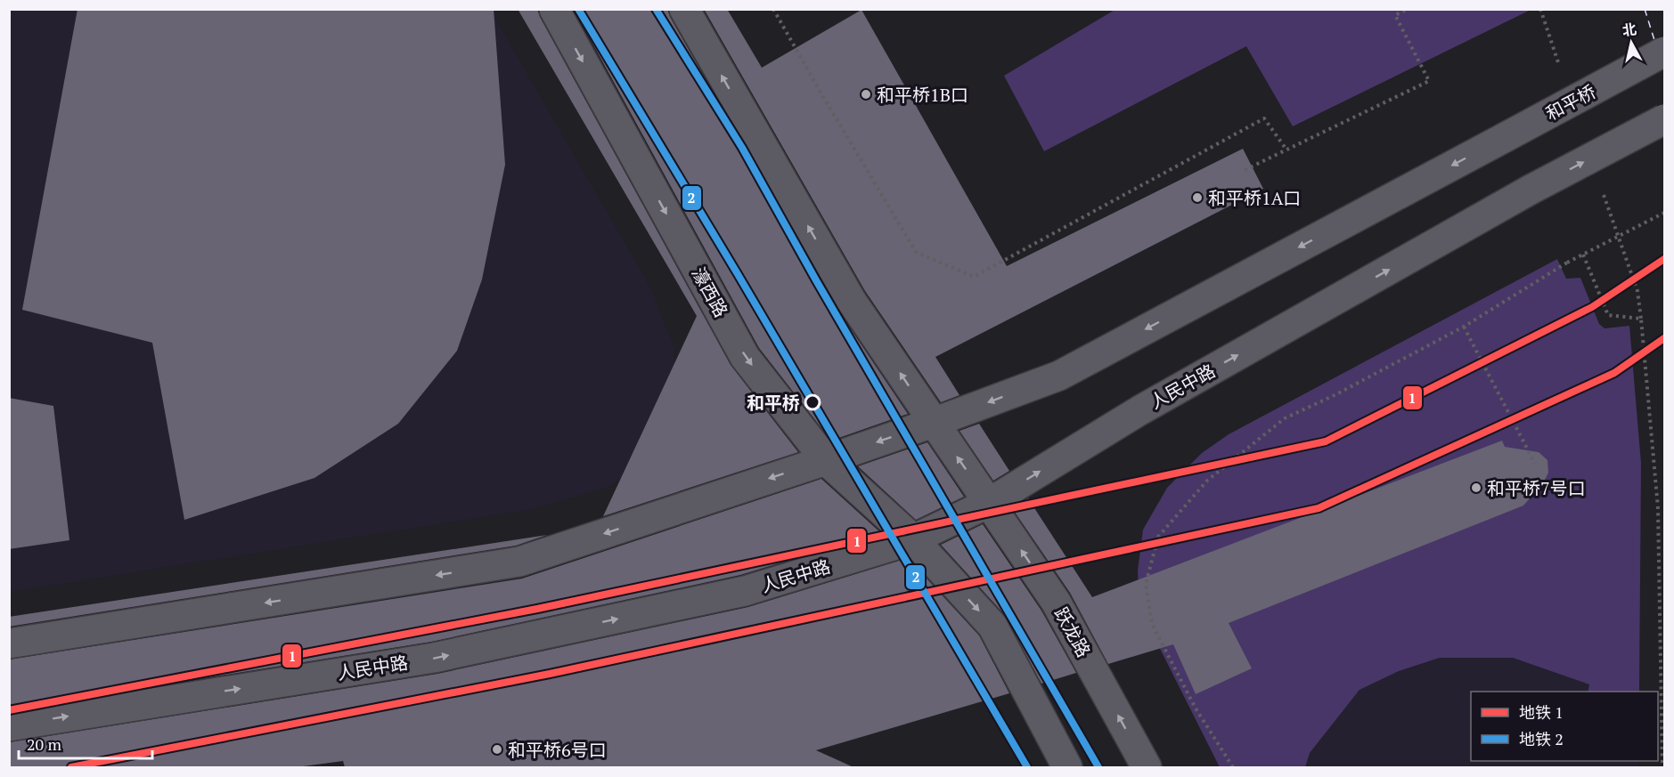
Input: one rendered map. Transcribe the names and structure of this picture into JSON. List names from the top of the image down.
{
  "streets": {
    "main road": [
      "和平桥",
      "濠西路",
      "人民中路",
      "跃龙路"
    ]
  },
  "crossings": [
    ["濠西路", "人民中路"],
    ["人民中路", "跃龙路"]
  ],
  "one_way": ["和平桥"],
  "places": [
    "和平桥1B口",
    "和平桥1A口",
    "和平桥",
    "和平桥7号口",
    "和平桥6号口"
  ],
  "lines": ["metro line 2", "metro line 1"],
  "legend": ["地铁 1", "地铁 2"],
  "scale_bar": "20 m",
  "north": "top"
}
